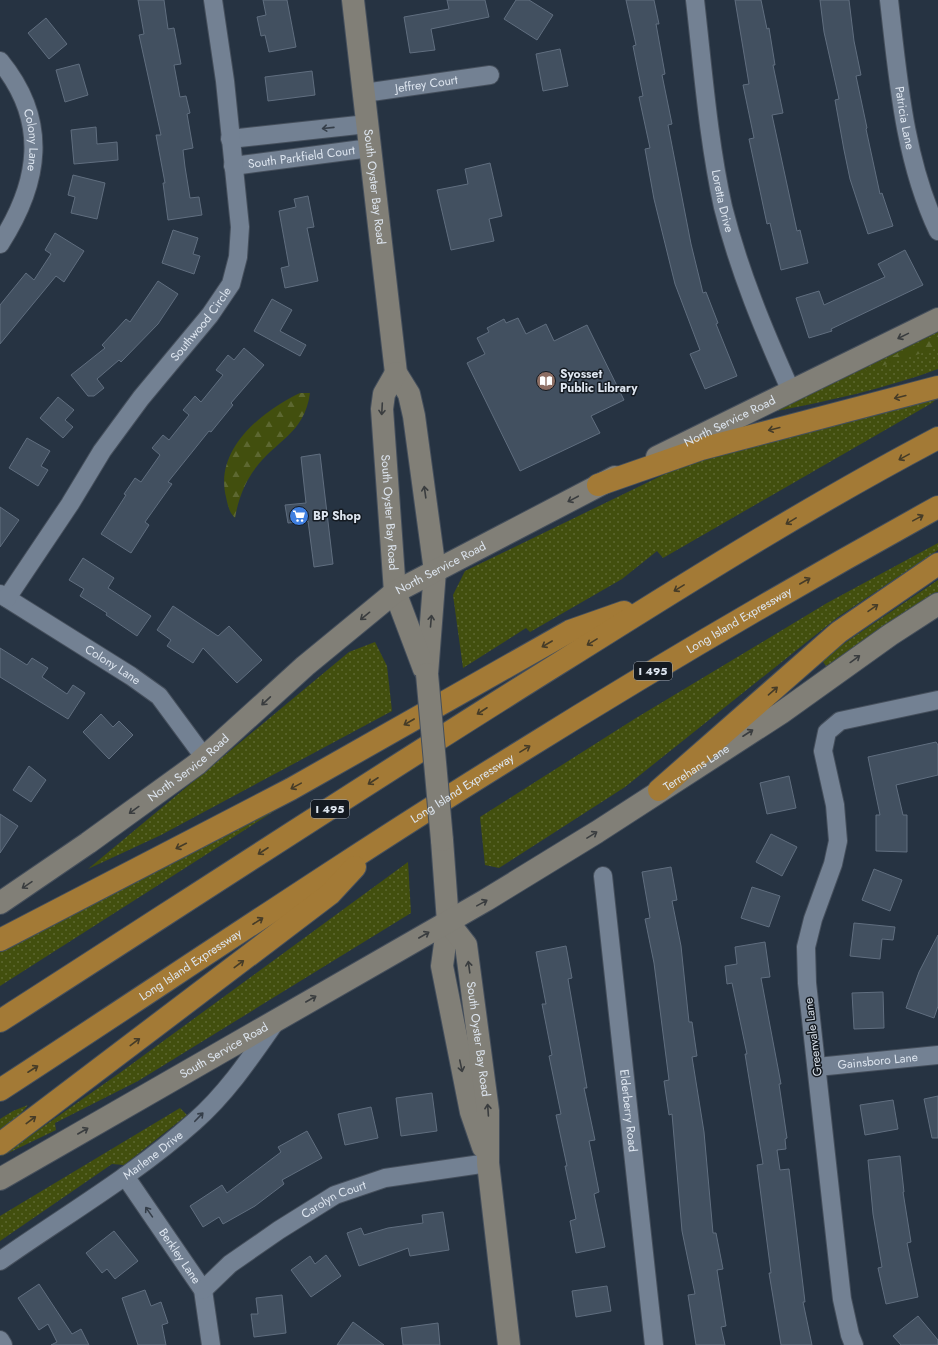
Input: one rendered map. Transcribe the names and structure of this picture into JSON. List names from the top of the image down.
{
  "streets": {
    "highway": ["Long Island Expressway", "I 495"],
    "main road": [
      "South Oyster Bay Road",
      "North Service Road",
      "Terrehans Lane",
      "South Service Road"
    ],
    "street": [
      "Jeffrey Court",
      "Patricia Lane",
      "Colony Lane",
      "South Parkfield Court",
      "Loretta Drive",
      "Southwood Circle",
      "Greenvale Lane",
      "Gainsboro Lane",
      "Elderberry Road",
      "Marlene Drive",
      "Carolyn Court",
      "Berkley Lane"
    ]
  },
  "crossings": [
    ["Jeffrey Court", "South Oyster Bay Road"],
    ["Colony Lane", "Southwood Circle"],
    ["Colony Lane", "North Service Road"],
    ["South Parkfield Court", "South Oyster Bay Road"],
    ["South Parkfield Court", "Southwood Circle"],
    ["South Oyster Bay Road", "North Service Road"],
    ["South Oyster Bay Road", "Terrehans Lane"],
    ["South Oyster Bay Road", "South Service Road"],
    ["South Oyster Bay Road", "Carolyn Court"],
    ["Loretta Drive", "North Service Road"],
    ["Terrehans Lane", "South Service Road"],
    ["Greenvale Lane", "Gainsboro Lane"],
    ["South Service Road", "Marlene Drive"],
    ["Marlene Drive", "Berkley Lane"],
    ["Carolyn Court", "Berkley Lane"]
  ],
  "one_way": [
    "North Service Road",
    "Terrehans Lane",
    "South Service Road",
    "Marlene Drive",
    "Berkley Lane"
  ],
  "places": {
    "library": ["Syosset Public Library"],
    "supermarket": ["BP Shop"]
  }
}
